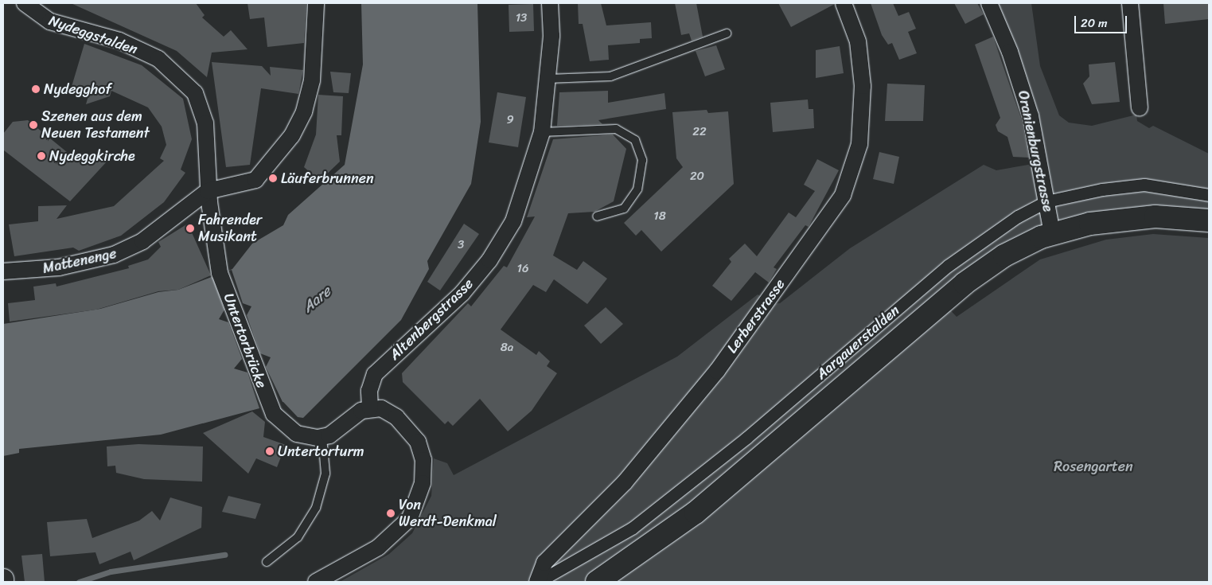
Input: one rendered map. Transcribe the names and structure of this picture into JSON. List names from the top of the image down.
{
  "streets": {
    "main road": ["Aargauerstalden"],
    "street": [
      "Nydeggstalden",
      "Oranienburgstrasse",
      "Mattenenge",
      "Lerberstrasse",
      "Altenbergstrasse",
      "Untertorbrücke"
    ]
  },
  "crossings": [
    ["Nydeggstalden", "Mattenenge"],
    ["Nydeggstalden", "Untertorbrücke"],
    ["Oranienburgstrasse", "Aargauerstalden"],
    ["Lerberstrasse", "Aargauerstalden"]
  ],
  "water": ["Aare"],
  "parks": ["Rosengarten"],
  "places": [
    "Nydegghof",
    "Szenen aus dem Neuen Testament",
    "Nydeggkirche",
    "Läuferbrunnen",
    "Fahrender Musikant",
    "Untertorturm",
    "Von Werdt-Denkmal"
  ],
  "house_numbers": [
    "13",
    "9",
    "22",
    "20",
    "18",
    "3",
    "16",
    "8a"
  ],
  "scale_bar": "20 m"
}
